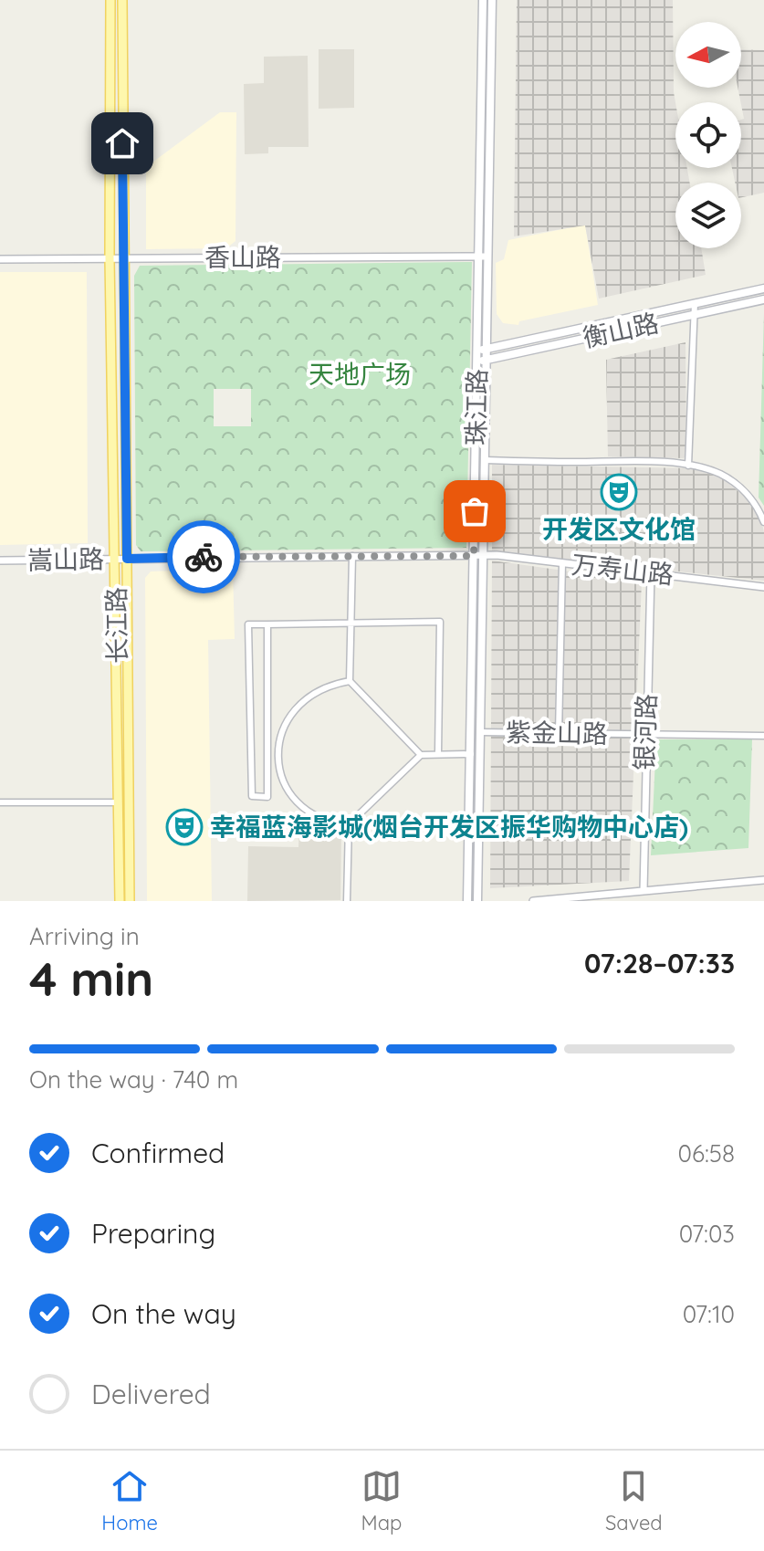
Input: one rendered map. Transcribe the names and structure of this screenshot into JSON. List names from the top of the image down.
{
  "streets": {
    "main road": ["衡山路", "珠江路", "长江路"],
    "street": [
      "香山路",
      "嵩山路",
      "万寿山路",
      "银河路",
      "紫金山路"
    ]
  },
  "crossings": [
    ["香山路", "长江路"],
    ["衡山路", "珠江路"],
    ["珠江路", "嵩山路"],
    ["珠江路", "万寿山路"],
    ["嵩山路", "万寿山路"],
    ["嵩山路", "长江路"],
    ["万寿山路", "银河路"],
    ["银河路", "紫金山路"]
  ],
  "parks": ["天地广场"],
  "places": {
    "theatre": ["开发区文化馆", "幸福蓝海影城(烟台开发区振华购物中心店)"]
  },
  "north": "left",
  "page": {
    "heading": ["4 min", "Arriving in", "07:28–07:33"],
    "bar": "On the way · 740 m",
    "list": [
      ["Confirmed", "06:58"],
      ["Preparing", "07:03"],
      ["On the way", "07:10"],
      "Delivered"
    ],
    "tabs": ["Home", "Map", "Saved"]
  }
}
